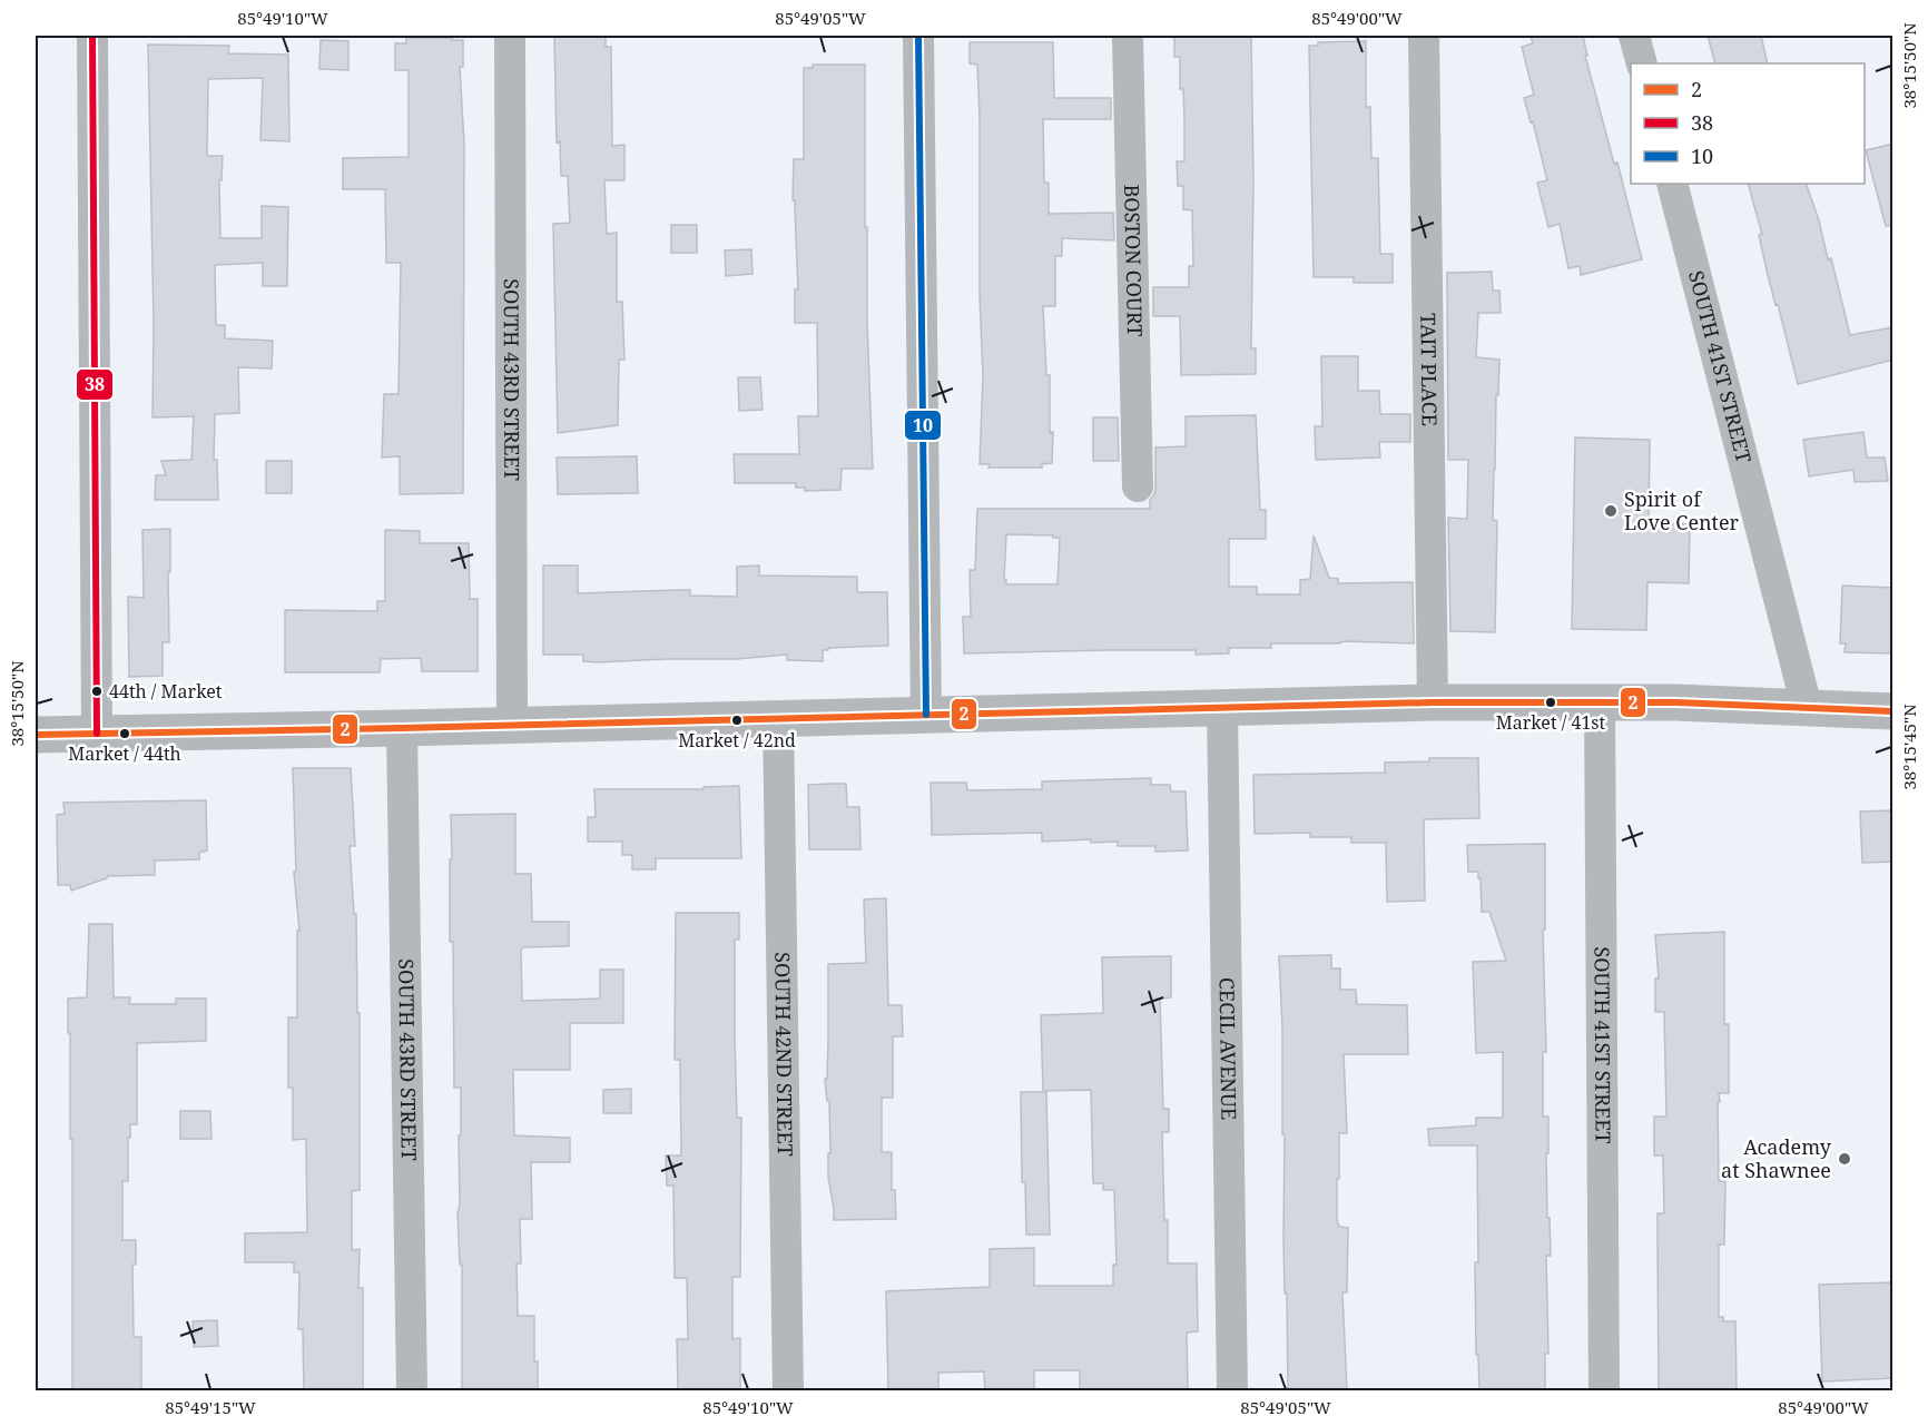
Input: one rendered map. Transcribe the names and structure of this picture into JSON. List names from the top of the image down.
{
  "streets": {
    "street": [
      "BOSTON COURT",
      "SOUTH 41ST STREET",
      "TAIT PLACE",
      "SOUTH 43RD STREET",
      "CECIL AVENUE",
      "SOUTH 42ND STREET"
    ]
  },
  "places": [
    "Spirit of Love Center",
    "44th / Market",
    "Market / 41st",
    "Market / 42nd",
    "Market / 44th",
    "Academy at Shawnee"
  ],
  "lines": ["transit line 38", "transit line 10", "transit line 2"],
  "legend": ["2", "38", "10"],
  "coordinates": [
    "85°49'10\"W",
    "85°49'05\"W",
    "85°49'00\"W",
    "38°15'50\"N",
    "38°15'45\"N",
    "85°49'15\"W"
  ]
}
